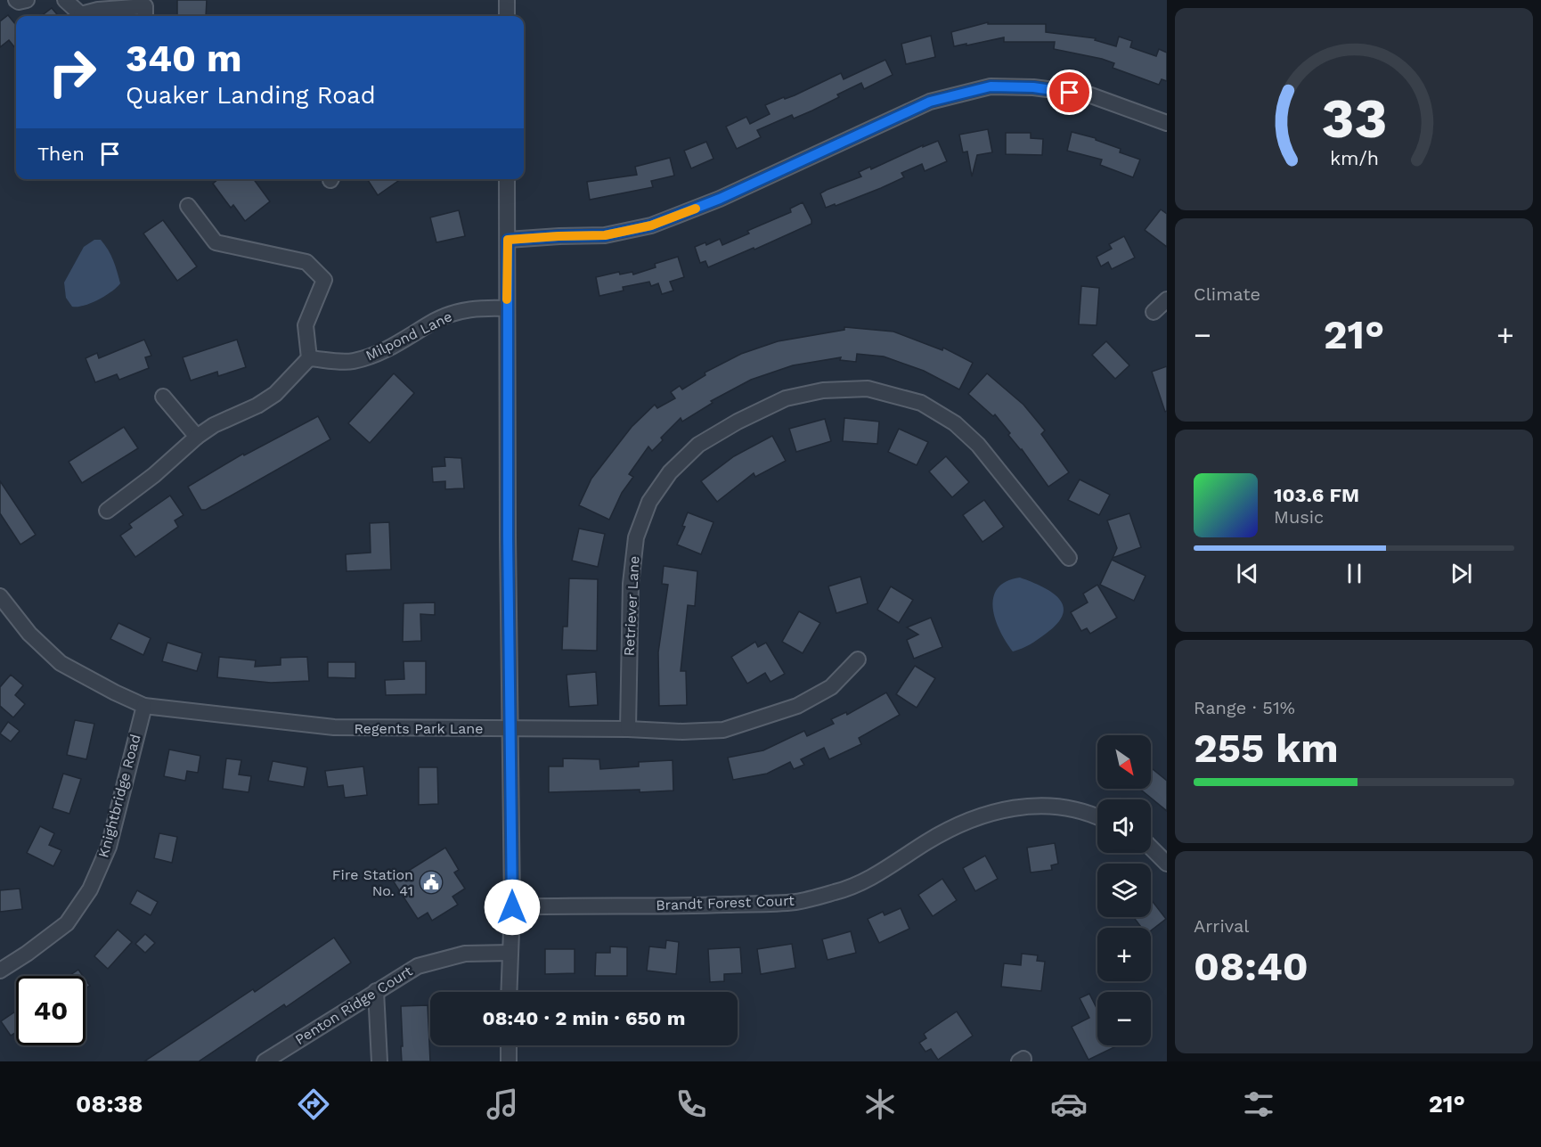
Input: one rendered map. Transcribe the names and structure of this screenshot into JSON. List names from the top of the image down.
{
  "streets": {
    "street": [
      "Milpond Lane",
      "Retriever Lane",
      "Regents Park Lane",
      "Knightbridge Road",
      "Brandt Forest Court",
      "Penton Ridge Court"
    ]
  },
  "crossings": [
    ["Retriever Lane", "Regents Park Lane"],
    ["Regents Park Lane", "Knightbridge Road"]
  ],
  "places": {
    "public building": ["Fire Station No. 41"]
  },
  "north": "bottom right",
  "page": {
    "turn": ["340 m", "Quaker Landing Road"],
    "then": "Then",
    "tile": [
      "Climate",
      ["Range · 51%", "255 km"],
      ["Arrival", "08:40"]
    ],
    "heat": ["−", "21°", "+"],
    "song": ["103.6 FM", "Music"],
    "map_buttons": ["+", "−"],
    "limit": "40",
    "trip": "08:40 · 2 min · 650 m",
    "tabs": ["08:38", "21°"],
    "gauge": ["33", "km/h"]
  }
}
